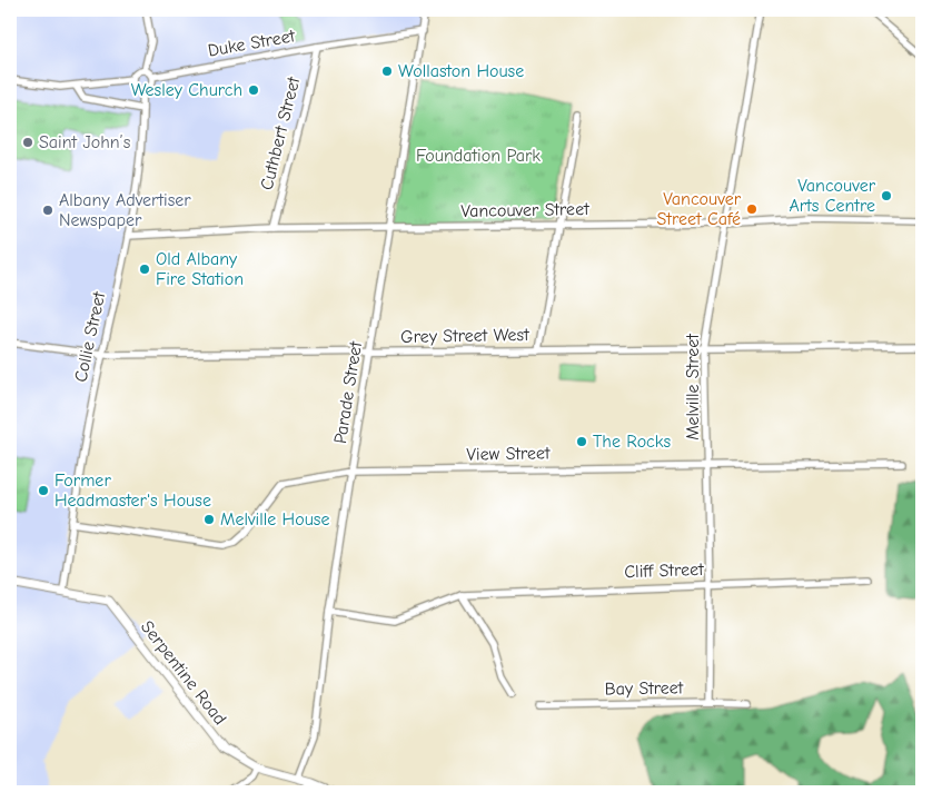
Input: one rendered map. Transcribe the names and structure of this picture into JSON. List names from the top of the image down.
{
  "streets": {
    "street": [
      "Duke Street",
      "Cuthbert Street",
      "Vancouver Street",
      "Grey Street West",
      "Collie Street",
      "Melville Street",
      "Parade Street",
      "View Street",
      "Cliff Street",
      "Serpentine Road",
      "Bay Street"
    ]
  },
  "crossings": [
    ["Duke Street", "Cuthbert Street"],
    ["Duke Street", "Collie Street"],
    ["Duke Street", "Parade Street"],
    ["Cuthbert Street", "Vancouver Street"],
    ["Vancouver Street", "Collie Street"],
    ["Vancouver Street", "Melville Street"],
    ["Vancouver Street", "Parade Street"],
    ["Grey Street West", "Collie Street"],
    ["Grey Street West", "Melville Street"],
    ["Grey Street West", "Parade Street"],
    ["Collie Street", "View Street"],
    ["Collie Street", "Serpentine Road"],
    ["Melville Street", "View Street"],
    ["Melville Street", "Cliff Street"],
    ["Melville Street", "Bay Street"],
    ["Parade Street", "View Street"],
    ["Parade Street", "Cliff Street"],
    ["Parade Street", "Serpentine Road"]
  ],
  "parks": ["Foundation Park"],
  "places": [
    "Wollaston House",
    "Wesley Church",
    "Saint John’s",
    "Vancouver Arts Centre",
    "Vancouver Street Café",
    "Albany Advertiser Newspaper",
    "Old Albany Fire Station",
    "The Rocks",
    "Former Headmaster's House",
    "Melville House"
  ]
}
